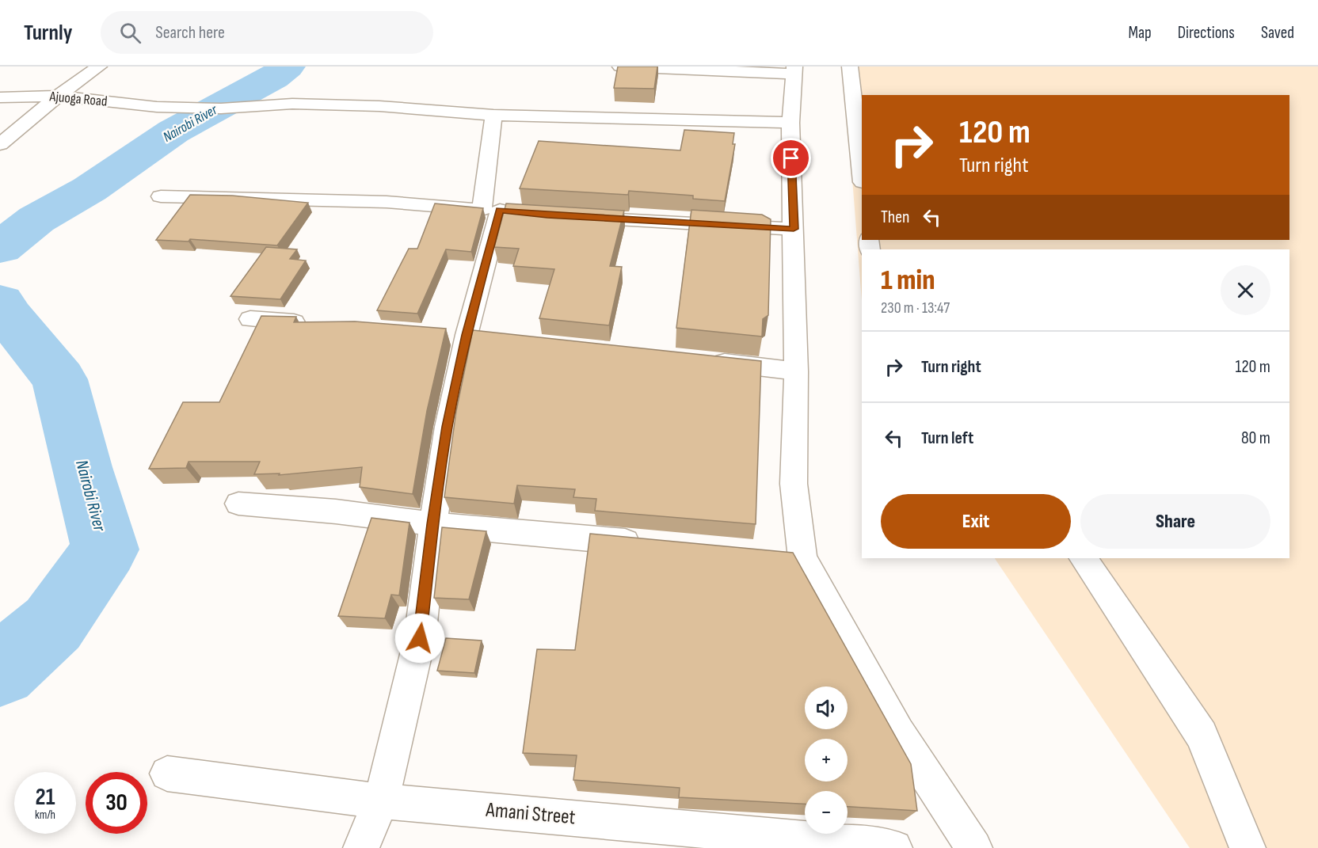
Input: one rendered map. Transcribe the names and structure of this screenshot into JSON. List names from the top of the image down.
{
  "streets": {
    "street": ["Ajuoga Road", "Amani Street"]
  },
  "water": ["Nairobi River"],
  "page": {
    "header": "Turnly",
    "search": "Search here",
    "nav": ["Map", "Directions", "Saved"],
    "turn": ["120 m", "Turn right"],
    "then": "Then",
    "heading": ["1 min", "230 m · 13:47"],
    "list": [
      {
        "name": "Turn right",
        "value": "120 m"
      },
      {
        "name": "Turn left",
        "value": "80 m"
      }
    ],
    "buttons": ["Exit", "Share"],
    "map_buttons": ["+", "−"],
    "speed": "21 km/h",
    "limit": "30"
  }
}
